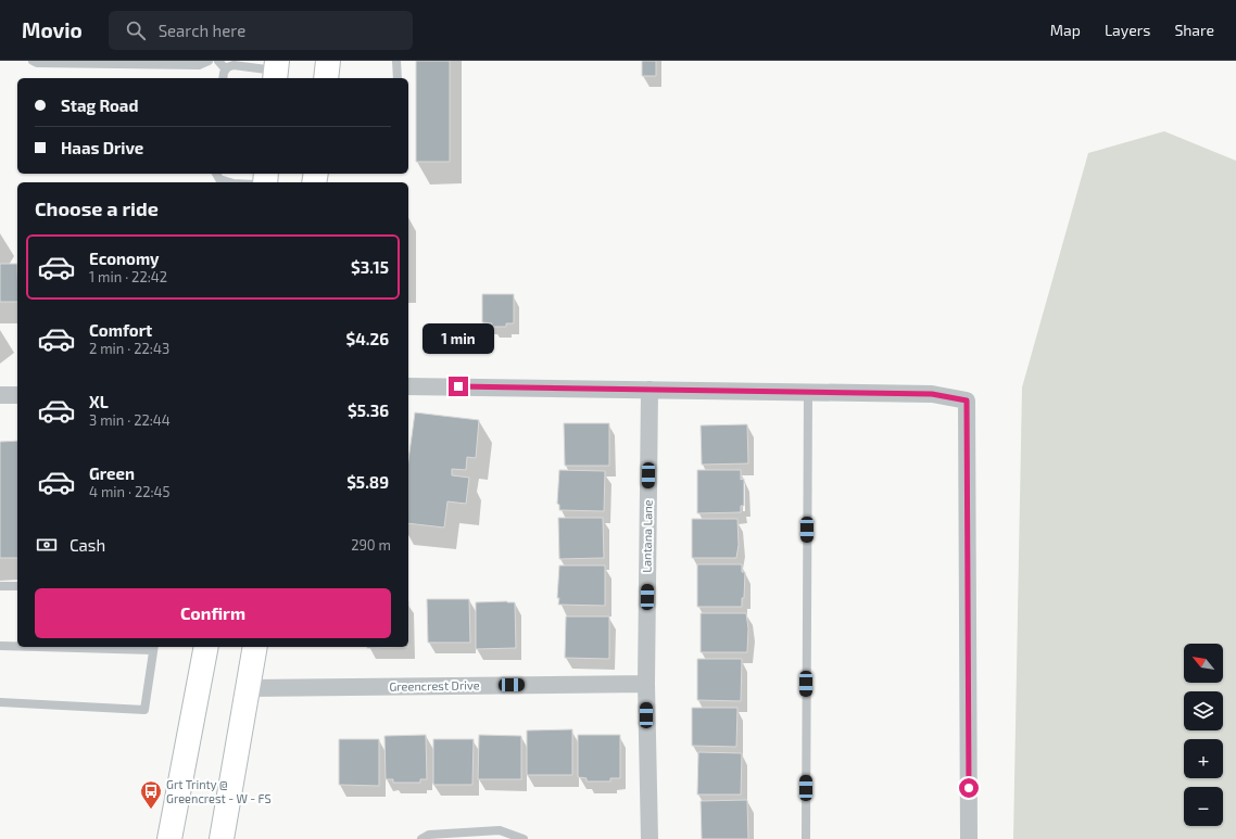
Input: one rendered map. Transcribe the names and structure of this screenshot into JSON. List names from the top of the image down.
{
  "streets": {
    "street": ["Lantana Lane", "Greencrest Drive"]
  },
  "crossings": [
    ["Lantana Lane", "Greencrest Drive"]
  ],
  "places": {
    "bus stop": ["Grt Trinty @ Greencrest - W - FS"]
  },
  "north": "top left",
  "page": {
    "header": "Movio",
    "search": "Search here",
    "nav": ["Map", "Layers", "Share"],
    "banner": ["Stag Road", "Haas Drive"],
    "heading": "Choose a ride",
    "list": [
      {
        "name": "Economy",
        "note": "1 min · 22:42",
        "value": "$3.15"
      },
      {
        "name": "Comfort",
        "note": "2 min · 22:43",
        "value": "$4.26"
      },
      {
        "name": "XL",
        "note": "3 min · 22:44",
        "value": "$5.36"
      },
      {
        "name": "Green",
        "note": "4 min · 22:45",
        "value": "$5.89"
      }
    ],
    "bubble": "1 min",
    "pay": ["Cash", "290 m"],
    "buttons": "Confirm",
    "map_buttons": ["+", "−"]
  }
}
